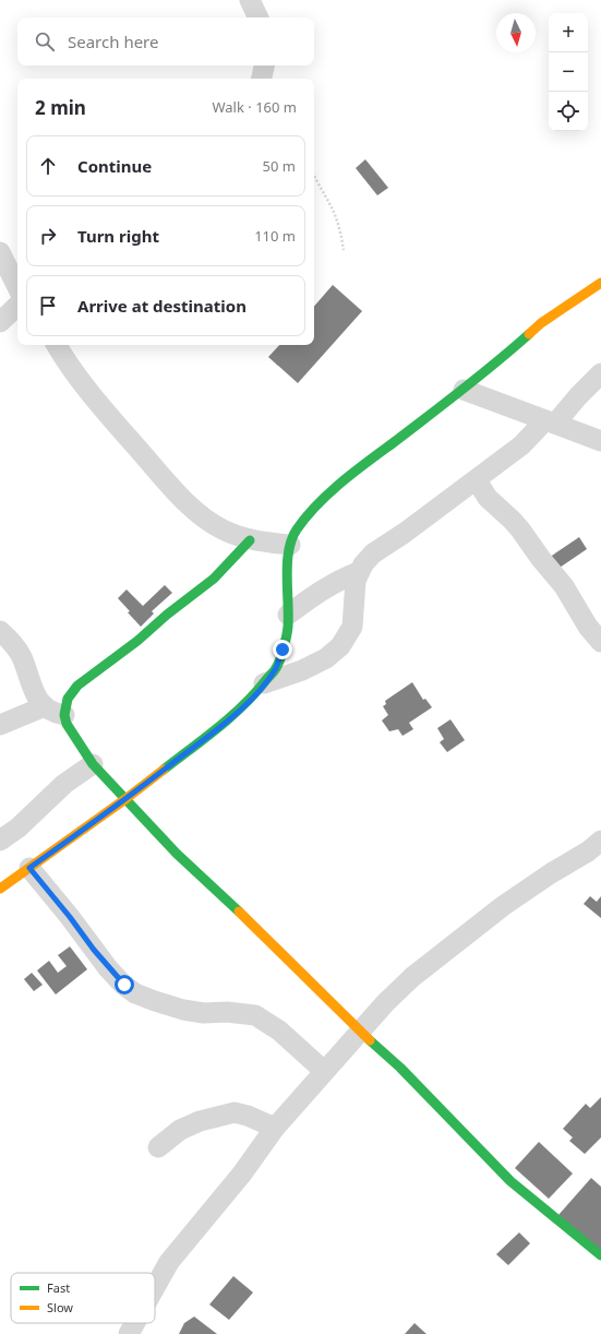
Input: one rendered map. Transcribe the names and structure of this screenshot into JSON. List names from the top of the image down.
{
  "legend": ["Fast", "Slow"],
  "north": "bottom",
  "page": {
    "map_buttons": ["+", "−"],
    "search": "Search here",
    "heading": ["2 min", "Walk · 160 m"],
    "list": [
      ["Continue", "50 m"],
      ["Turn right", "110 m"],
      "Arrive at destination"
    ]
  }
}
